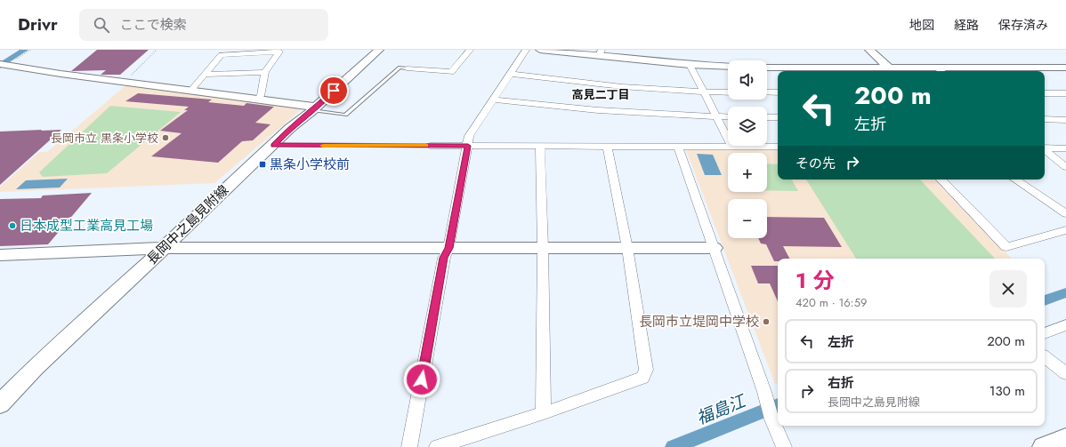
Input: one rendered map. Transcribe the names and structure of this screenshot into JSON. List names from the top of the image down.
{
  "streets": {
    "street": ["長岡中之島見附線"]
  },
  "districts": ["高見二丁目"],
  "water": ["福島江"],
  "places": {
    "other": ["長岡市立 黒条小学校", "日本成型工業高見工場", "長岡市立堤岡中学校"],
    "transit": ["黒条小学校前"]
  },
  "page": {
    "header": "Drivr",
    "search": "ここで検索",
    "nav": ["地図", "経路", "保存済み"],
    "map_buttons": ["+", "−"],
    "turn": ["200 m", "左折"],
    "then": "その先",
    "heading": ["1 分", "420 m · 16:59"],
    "list": [
      {
        "name": "左折",
        "value": "200 m"
      },
      {
        "name": "右折",
        "note": "長岡中之島見附線",
        "value": "130 m"
      }
    ]
  }
}
